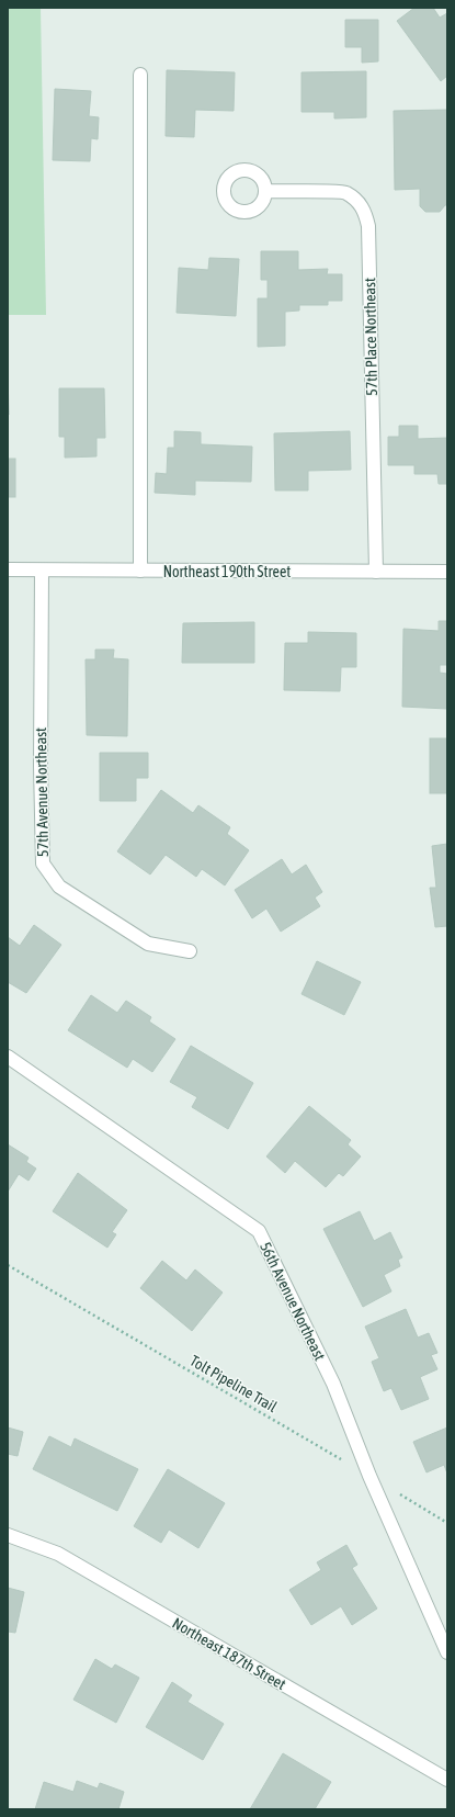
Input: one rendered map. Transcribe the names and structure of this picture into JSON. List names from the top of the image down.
{
  "streets": {
    "street": [
      "57th Place Northeast",
      "Northeast 190th Street",
      "57th Avenue Northeast",
      "56th Avenue Northeast",
      "Northeast 187th Street"
    ],
    "path": ["Tolt Pipeline Trail"]
  },
  "crossings": [
    ["57th Place Northeast", "Northeast 190th Street"],
    ["Northeast 190th Street", "57th Avenue Northeast"],
    ["56th Avenue Northeast", "Tolt Pipeline Trail"]
  ]
}
